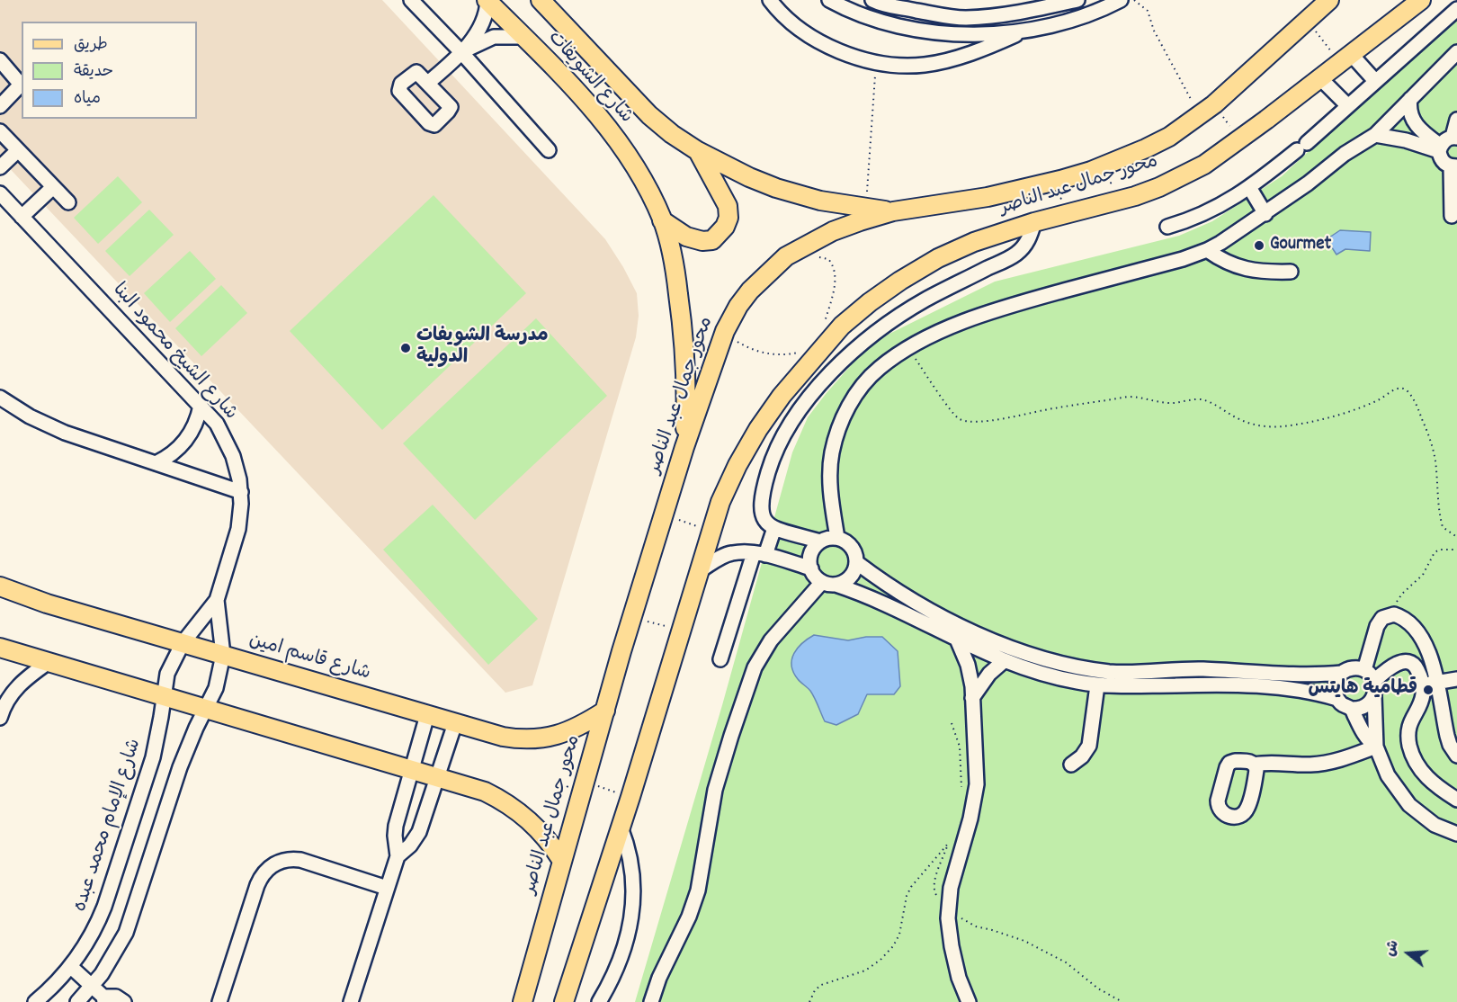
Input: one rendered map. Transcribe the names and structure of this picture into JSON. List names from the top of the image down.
{
  "streets": {
    "main road": ["شارع الشويفات", "محور جمال عبد الناصر", "شارع قاسم امين"],
    "street": ["شارع الشيخ محمود البنا", "شارع الإمام محمد عبده"]
  },
  "crossings": [
    ["شارع الشويفات", "محور جمال عبد الناصر"],
    ["محور جمال عبد الناصر", "شارع قاسم امين"],
    ["شارع الشيخ محمود البنا", "شارع قاسم امين"],
    ["شارع الشيخ محمود البنا", "شارع الإمام محمد عبده"],
    ["شارع قاسم امين", "شارع الإمام محمد عبده"]
  ],
  "places": ["Gourmet", "مدرسة الشويفات الدولية", "قطامية هايتس"],
  "legend": ["طريق", "حديقة", "مياه"],
  "north": "left"
}
